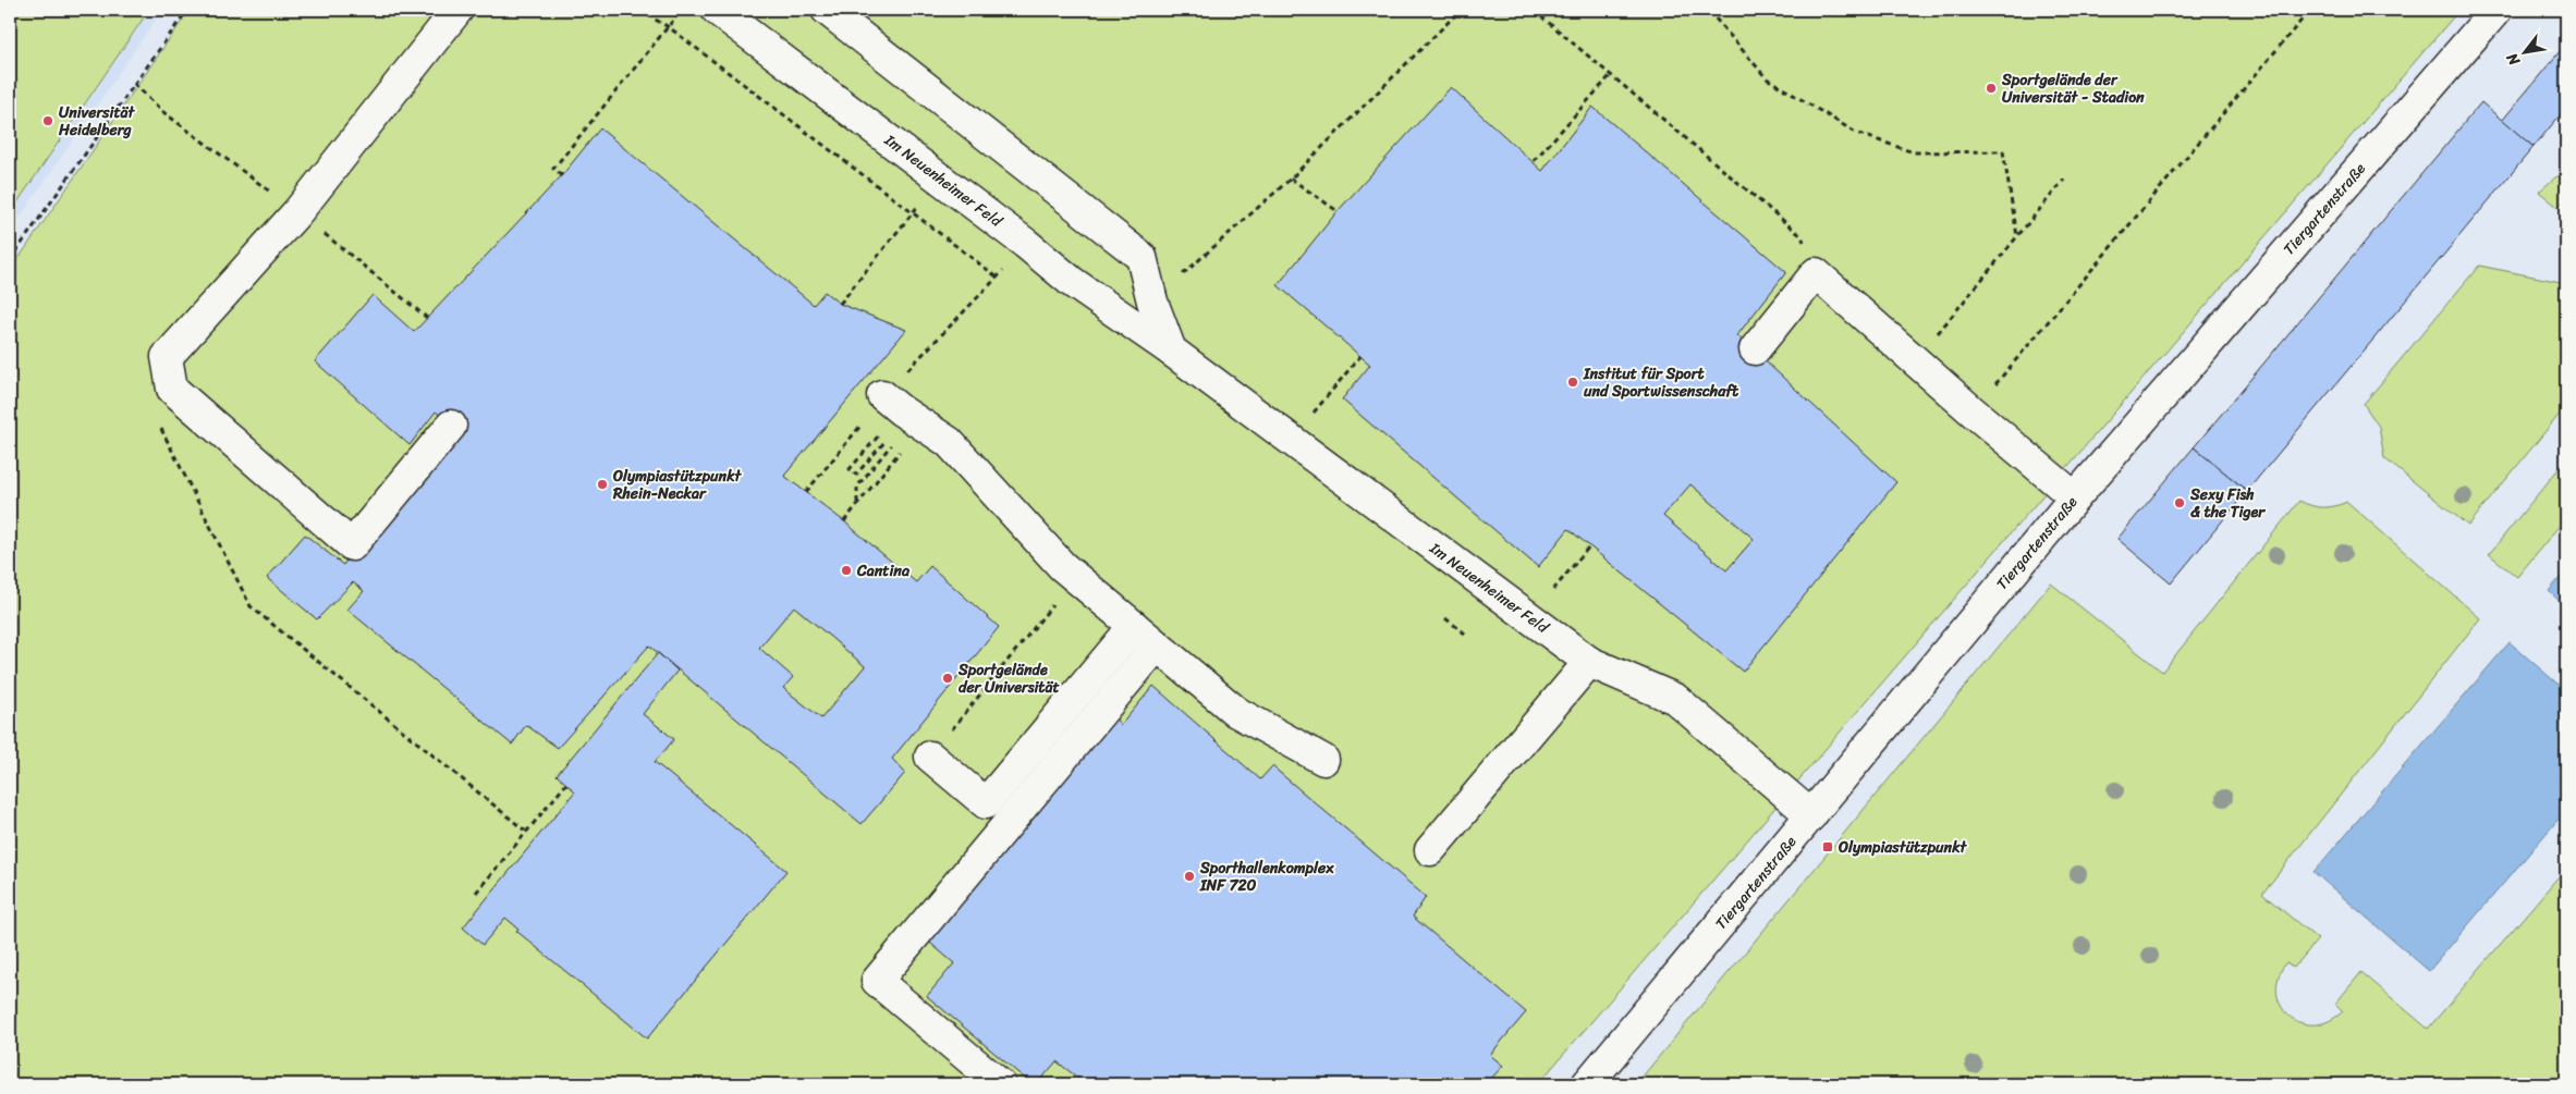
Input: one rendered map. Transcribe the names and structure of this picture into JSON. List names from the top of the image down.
{
  "streets": {
    "street": ["Im Neuenheimer Feld", "Tiergartenstraße"]
  },
  "crossings": [
    ["Im Neuenheimer Feld", "Tiergartenstraße"]
  ],
  "places": {
    "other": [
      "Sportgelände der Universität - Stadion",
      "Universität Heidelberg",
      "Institut für Sport und Sportwissenschaft",
      "Olympiastützpunkt Rhein-Neckar",
      "Sexy Fish & the Tiger",
      "Cantina",
      "Sportgelände der Universität",
      "Sporthallenkomplex INF 720"
    ],
    "transit": ["Olympiastützpunkt"]
  },
  "north": "bottom left"
}
